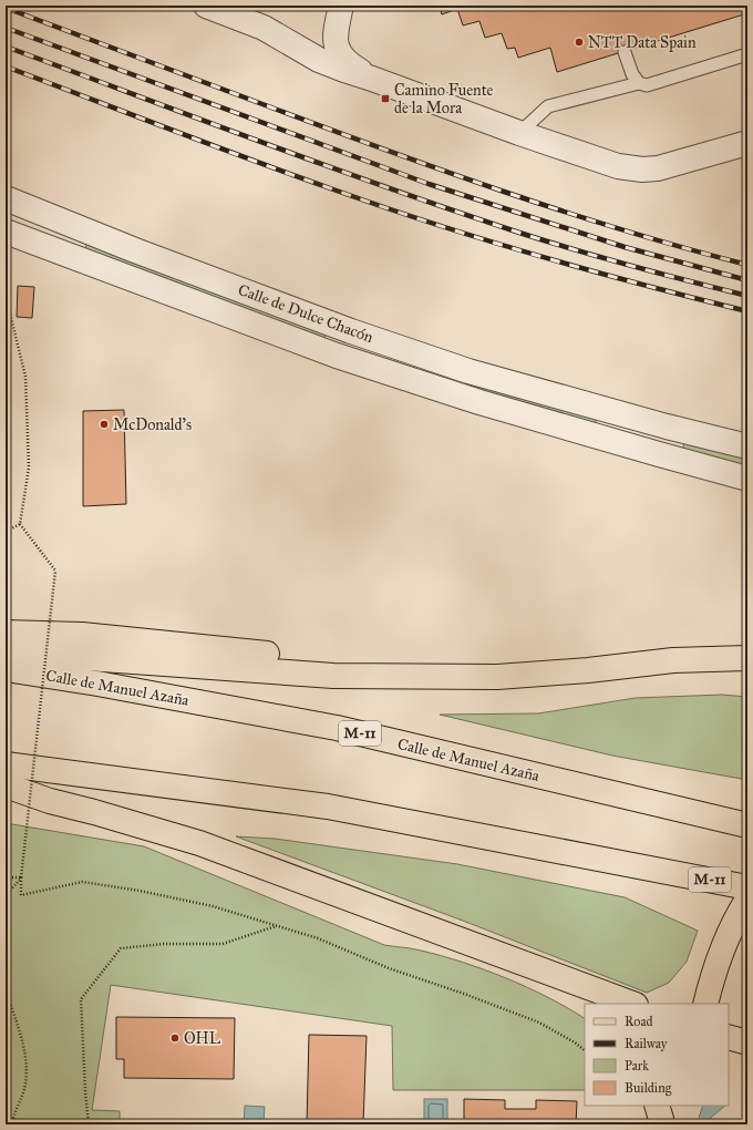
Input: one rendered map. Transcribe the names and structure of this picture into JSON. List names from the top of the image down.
{
  "streets": {
    "main road": ["Calle de Manuel Azaña", "M-11"],
    "street": ["Calle de Dulce Chacón"]
  },
  "places": {
    "other": ["NTT Data Spain", "McDonald's", "OHL"],
    "transit": ["Camino Fuente de la Mora"]
  },
  "legend": [
    "Road",
    "Railway",
    "Park",
    "Building"
  ]
}
